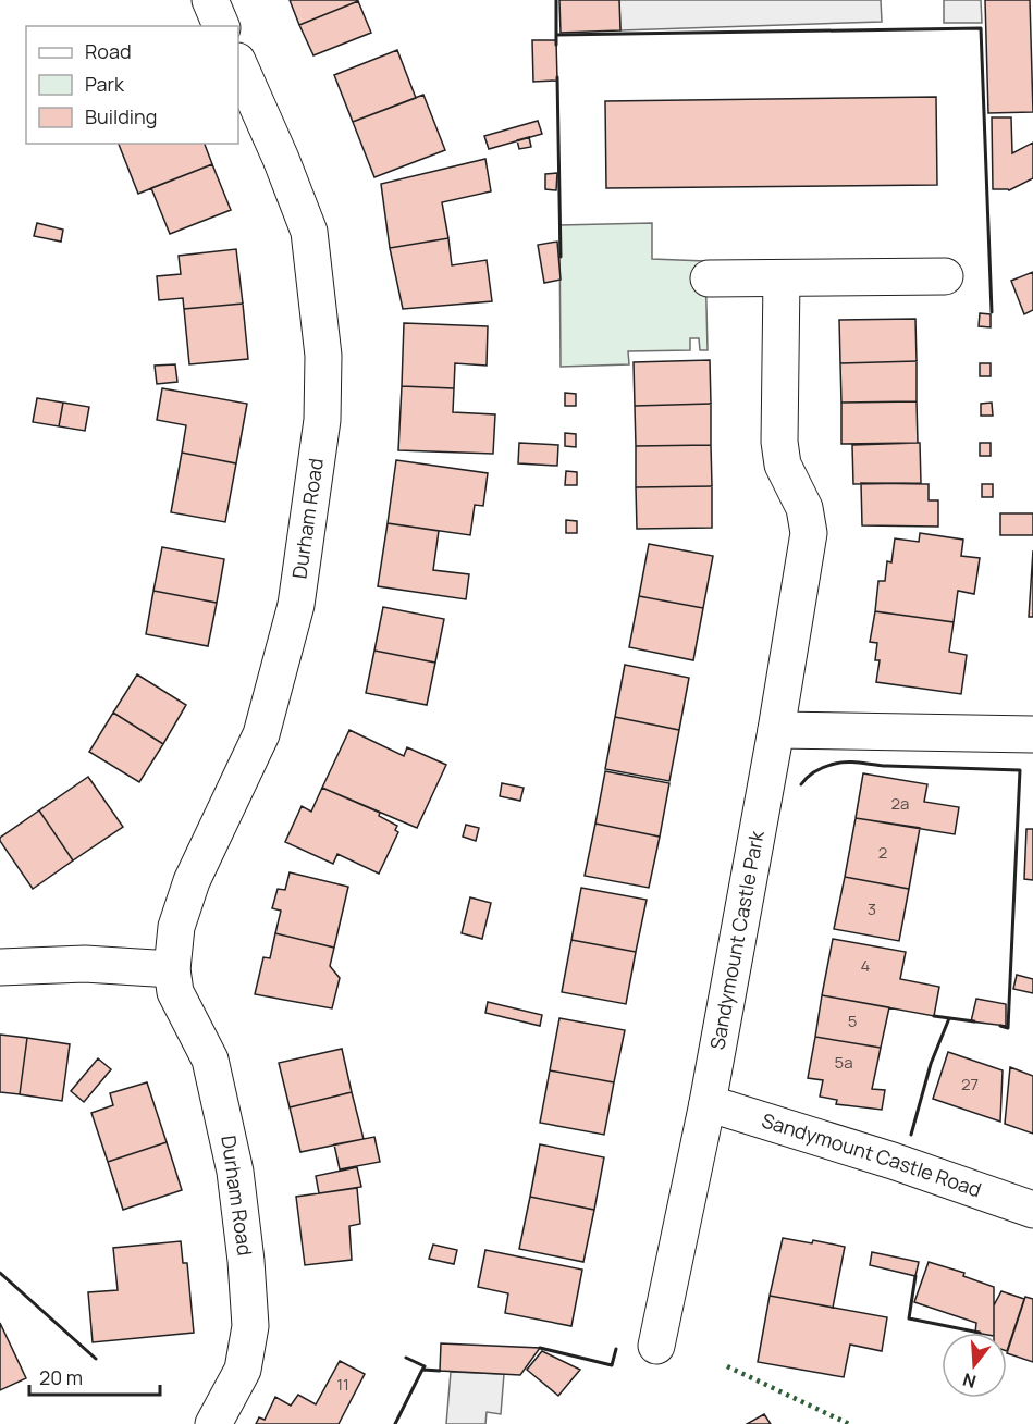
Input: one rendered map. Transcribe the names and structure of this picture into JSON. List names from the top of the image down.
{
  "streets": {
    "street": ["Durham Road", "Sandymount Castle Park", "Sandymount Castle Road"]
  },
  "crossings": [
    ["Sandymount Castle Park", "Sandymount Castle Road"]
  ],
  "house_numbers": [
    "2a",
    "2",
    "3",
    "4",
    "5",
    "5a",
    "27",
    "11"
  ],
  "legend": ["Road", "Park", "Building"],
  "scale_bar": "20 m",
  "north": "bottom"
}
